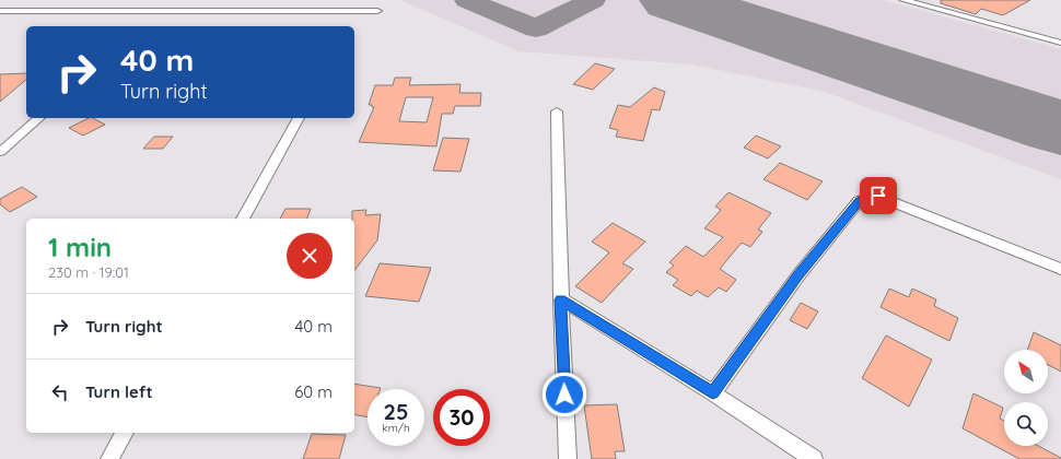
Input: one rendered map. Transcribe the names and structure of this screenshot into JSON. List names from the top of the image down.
{
  "north": "top left",
  "page": {
    "turn": ["40 m", "Turn right"],
    "heading": ["1 min", "230 m · 19:01"],
    "list": [
      {
        "name": "Turn right",
        "value": "40 m"
      },
      {
        "name": "Turn left",
        "value": "60 m"
      }
    ],
    "speed": "25 km/h",
    "limit": "30"
  }
}
